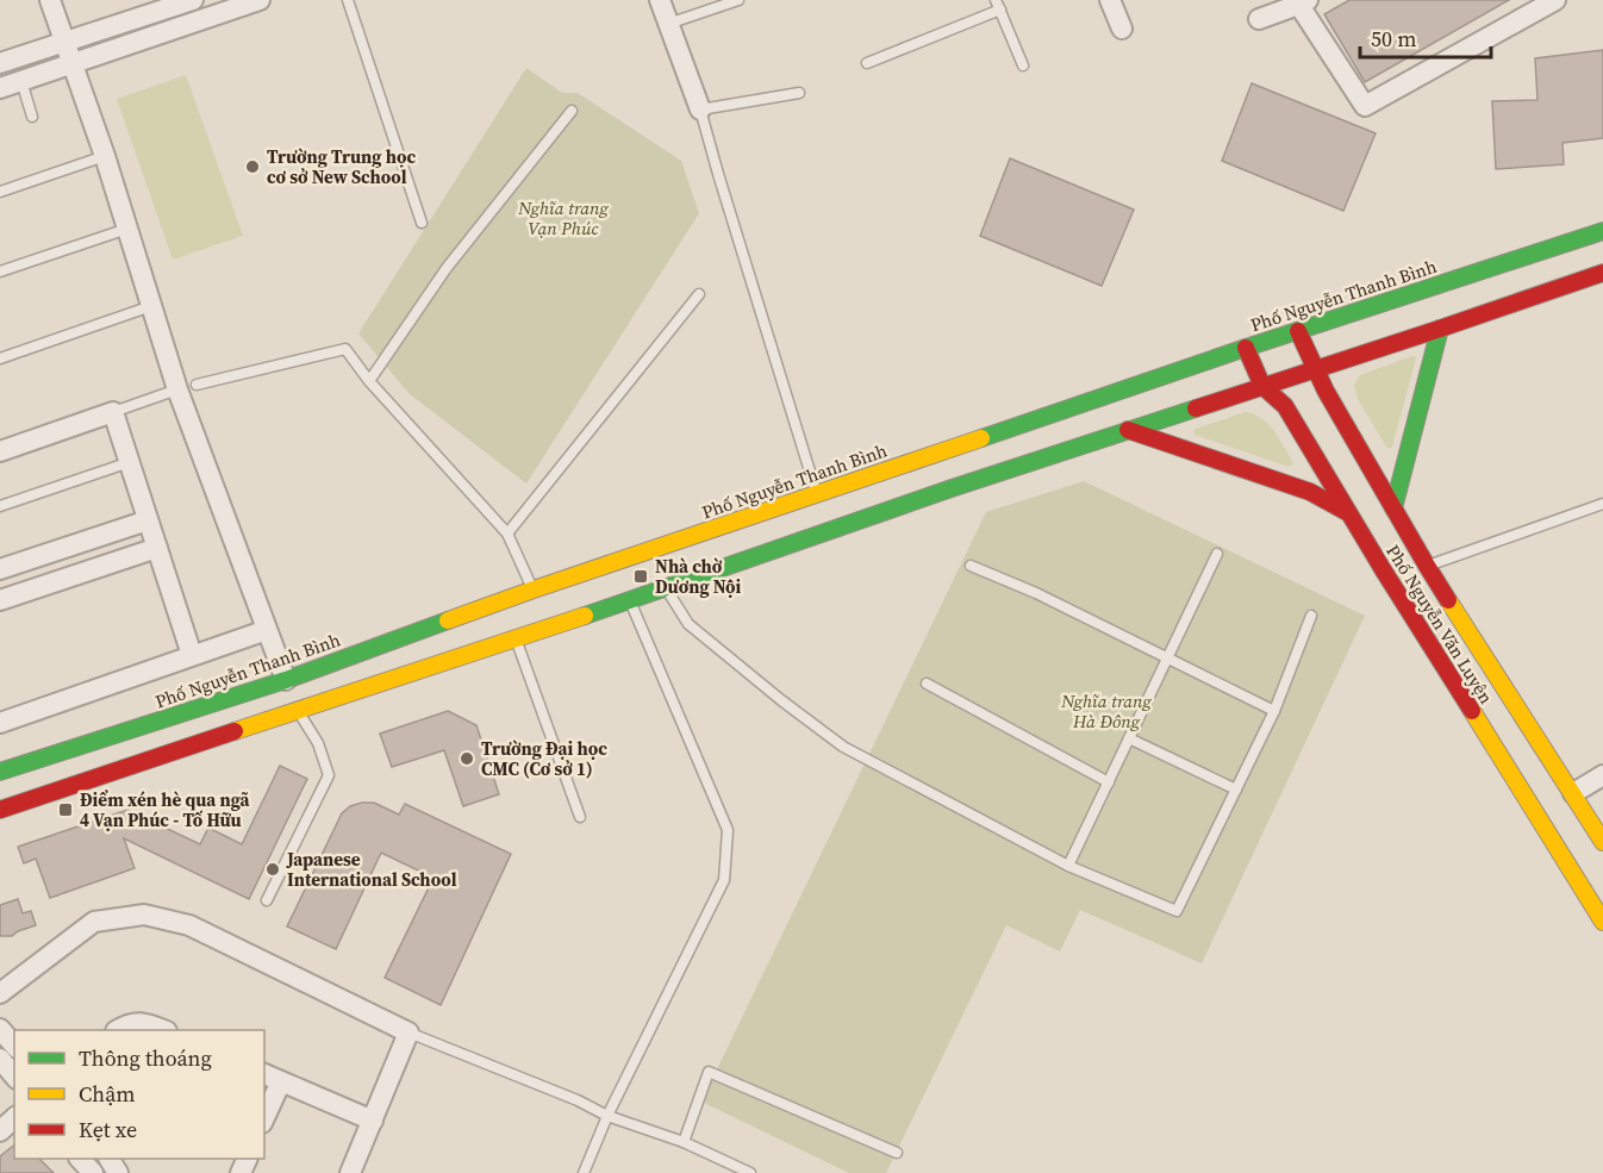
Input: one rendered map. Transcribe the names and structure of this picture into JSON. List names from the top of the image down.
{
  "streets": {
    "main road": ["Phố Nguyễn Thanh Bình", "Phố Nguyễn Văn Luyện"]
  },
  "crossings": [
    ["Phố Nguyễn Thanh Bình", "Phố Nguyễn Văn Luyện"]
  ],
  "parks": ["Nghĩa trang Vạn Phúc", "Nghĩa trang Hà Đông"],
  "places": {
    "other": ["Trường Trung học cơ sở New School", "Trường Đại học CMC (Cơ sở 1)", "Japanese International School"],
    "transit": ["Nhà chờ Dương Nội", "Điểm xén hè qua ngã 4 Vạn Phúc - Tố Hữu"]
  },
  "legend": ["Thông thoáng", "Chậm", "Kẹt xe"],
  "scale_bar": "50 m"
}
